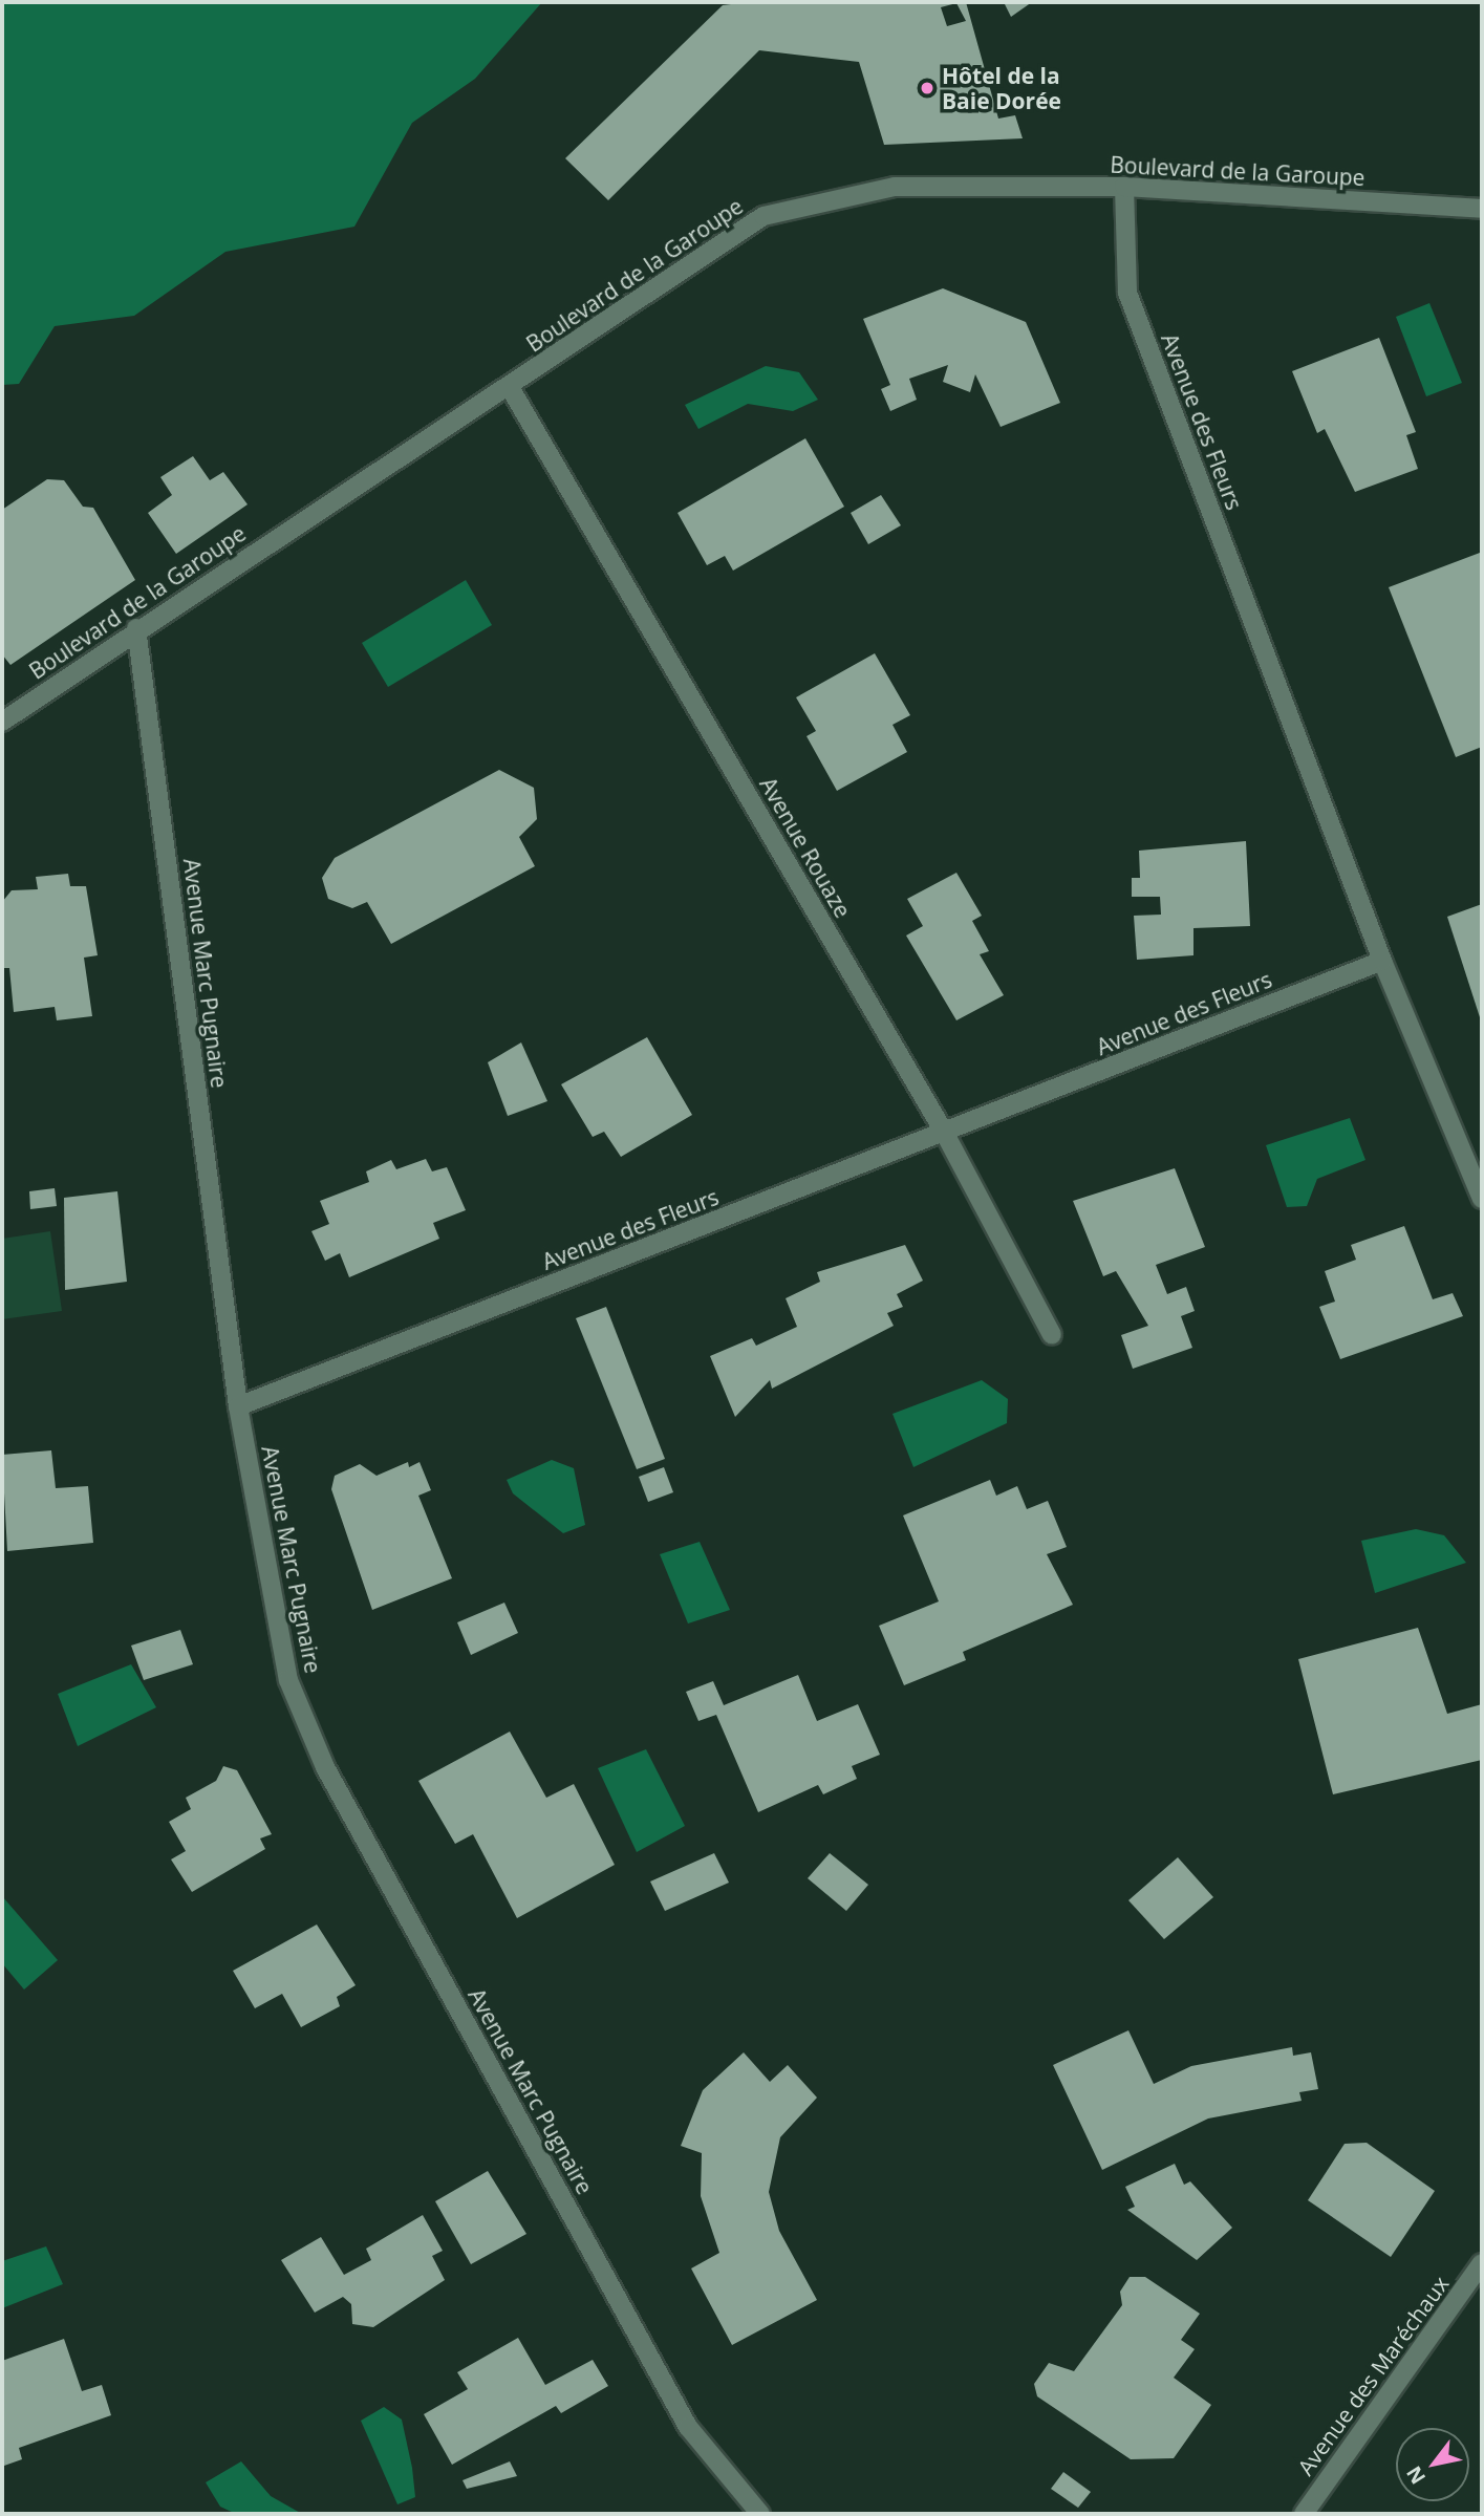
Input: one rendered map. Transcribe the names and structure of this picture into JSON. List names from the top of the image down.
{
  "streets": {
    "street": [
      "Boulevard de la Garoupe",
      "Avenue des Fleurs",
      "Avenue Rouaze",
      "Avenue Marc Pugnaire",
      "Avenue des Maréchaux"
    ]
  },
  "crossings": [
    ["Boulevard de la Garoupe", "Avenue des Fleurs"],
    ["Boulevard de la Garoupe", "Avenue Rouaze"],
    ["Boulevard de la Garoupe", "Avenue Marc Pugnaire"],
    ["Avenue des Fleurs", "Avenue Rouaze"],
    ["Avenue des Fleurs", "Avenue Marc Pugnaire"]
  ],
  "places": ["Hôtel de la Baie Dorée"],
  "north": "bottom left"
}
